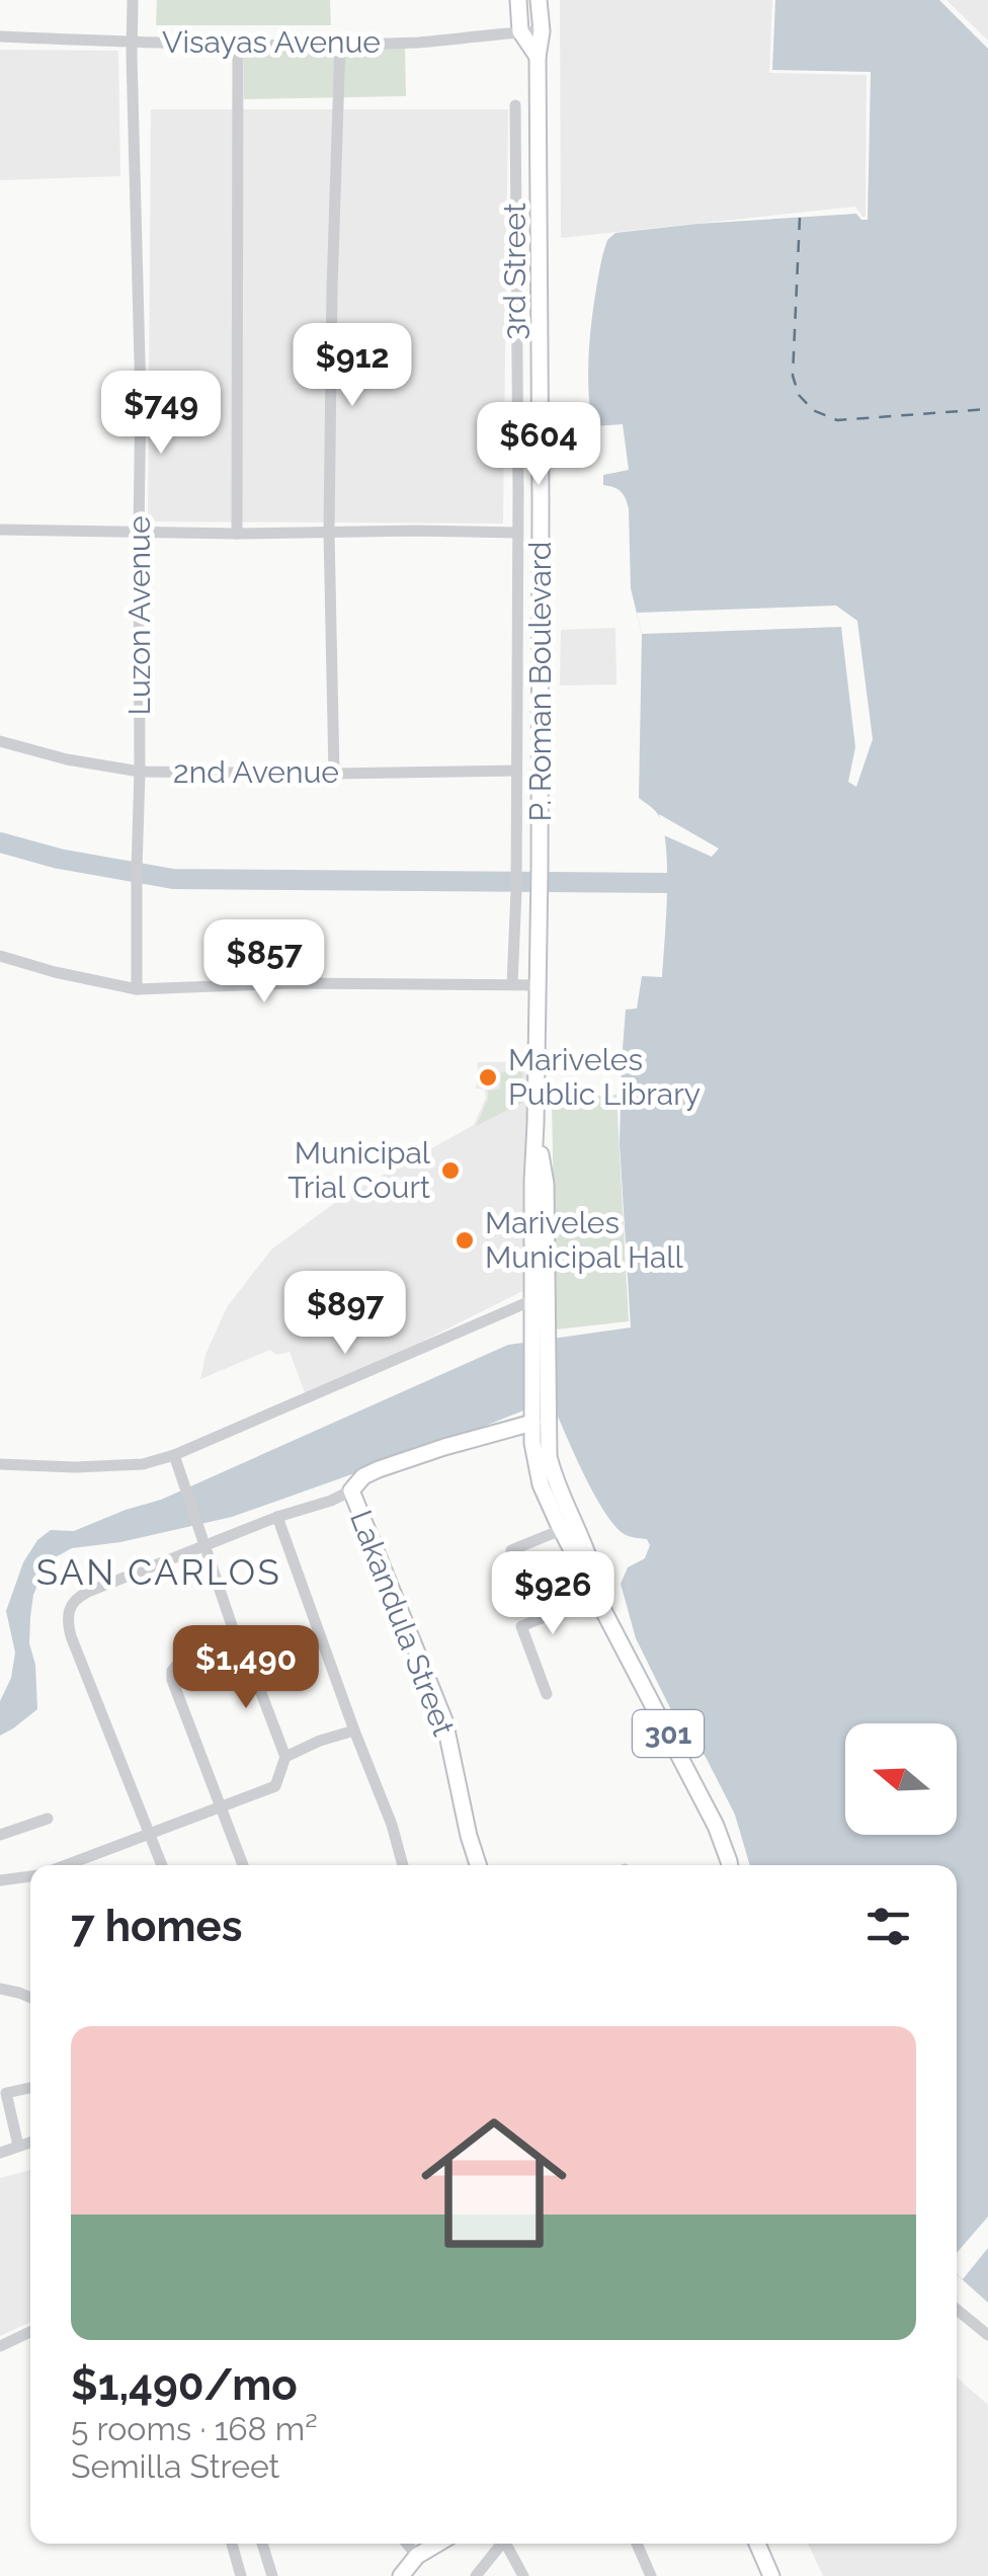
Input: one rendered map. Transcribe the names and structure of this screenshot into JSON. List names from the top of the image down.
{
  "streets": {
    "main road": ["P. Roman Boulevard", "Lakandula Street", "301"],
    "street": [
      "Visayas Avenue",
      "3rd Street",
      "Luzon Avenue",
      "2nd Avenue"
    ]
  },
  "crossings": [
    ["Visayas Avenue", "Luzon Avenue"],
    ["Visayas Avenue", "P. Roman Boulevard"],
    ["3rd Street", "2nd Avenue"],
    ["Luzon Avenue", "2nd Avenue"]
  ],
  "districts": ["SAN CARLOS"],
  "places": ["Mariveles Public Library", "Municipal Trial Court", "Mariveles Municipal Hall"],
  "north": "left",
  "page": {
    "price": [
      "$912",
      "$749",
      "$604",
      "$857",
      "$897",
      "$926",
      "$1,490"
    ],
    "heading": "7 homes",
    "list": [
      {
        "name": "$1,490/mo",
        "note": "5 rooms · 168 m² · Semilla Street"
      }
    ]
  }
}
